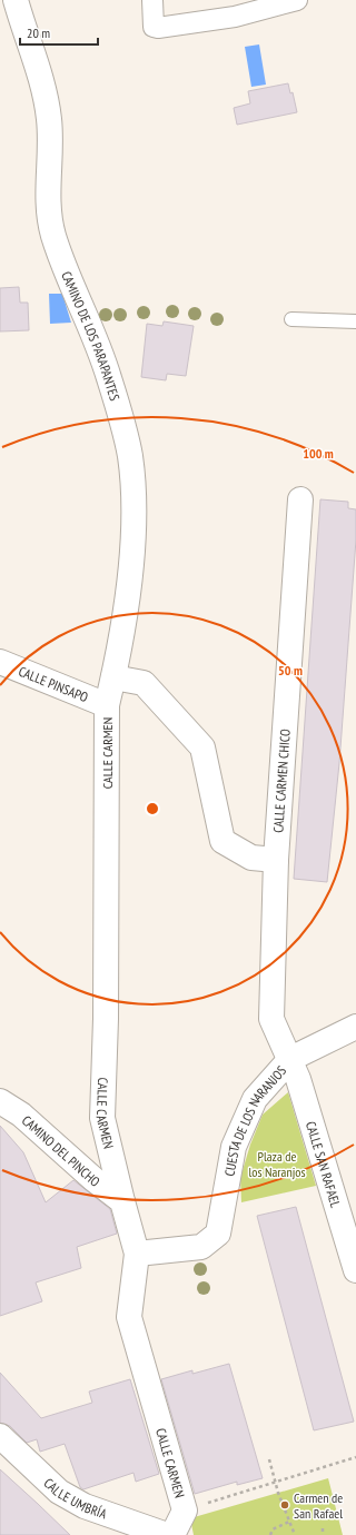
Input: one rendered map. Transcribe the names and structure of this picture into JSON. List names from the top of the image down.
{
  "streets": {
    "street": [
      "CAMINO DE LOS PARAPANTES",
      "CALLE PINSAPO",
      "CALLE CARMEN",
      "CALLE CARMEN CHICO",
      "CUESTA DE LOS NARANJOS",
      "CAMINO DEL PINCHO",
      "CALLE SAN RAFAEL",
      "CALLE UMBRÍA"
    ]
  },
  "crossings": [
    ["CAMINO DE LOS PARAPANTES", "CALLE CARMEN"],
    ["CALLE PINSAPO", "CALLE CARMEN"],
    ["CALLE CARMEN", "CUESTA DE LOS NARANJOS"],
    ["CALLE CARMEN", "CAMINO DEL PINCHO"],
    ["CALLE CARMEN CHICO", "CUESTA DE LOS NARANJOS"],
    ["CALLE CARMEN CHICO", "CALLE SAN RAFAEL"],
    ["CUESTA DE LOS NARANJOS", "CALLE SAN RAFAEL"]
  ],
  "parks": ["Plaza de los Naranjos"],
  "places": ["Carmen de San Rafael"],
  "scale_bar": "20 m",
  "rings": ["100 m", "50 m"]
}
